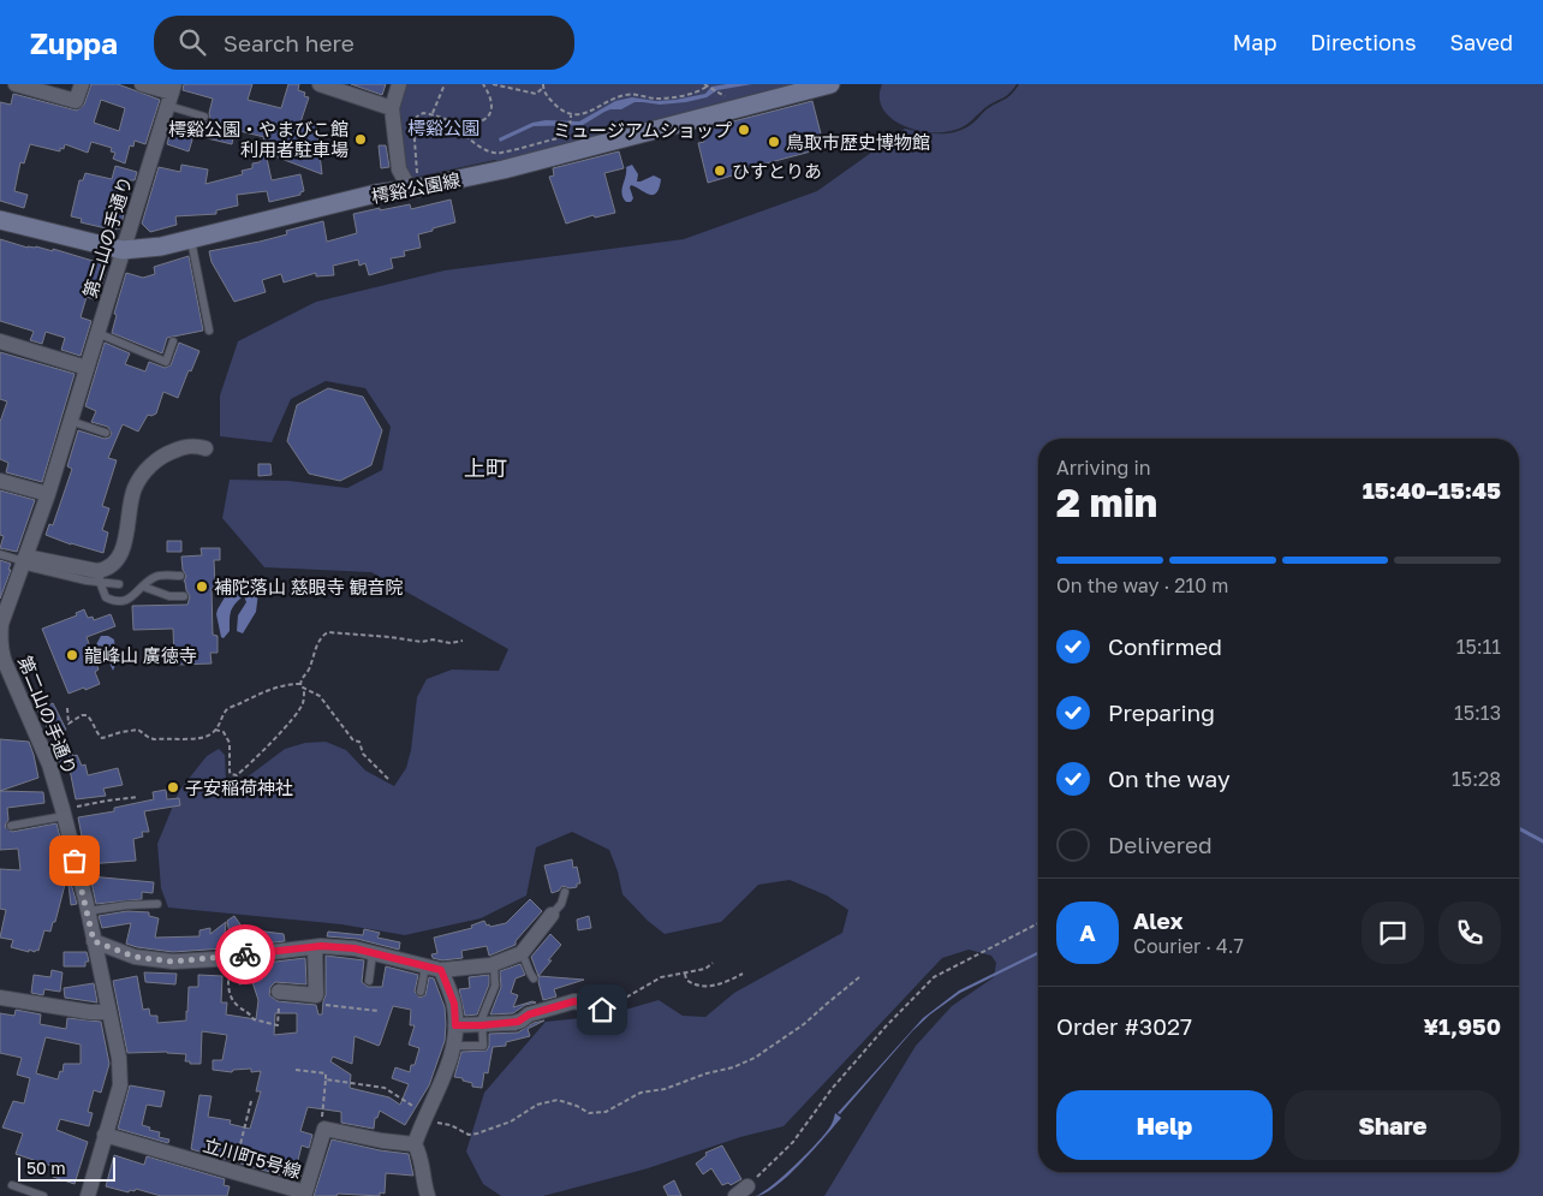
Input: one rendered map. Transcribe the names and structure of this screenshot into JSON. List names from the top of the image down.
{
  "streets": {
    "main road": ["樗谿公園線"],
    "street": ["第二山の手通り", "立川町5号線"]
  },
  "crossings": [
    ["樗谿公園線", "第二山の手通り"],
    ["第二山の手通り", "立川町5号線"]
  ],
  "districts": ["上町"],
  "parks": ["樗谿公園"],
  "places": [
    "ミュージアムショップ",
    "樗谿公園・やまびこ館 利用者駐車場",
    "鳥取市歴史博物館",
    "ひすとりあ",
    "補陀落山 慈眼寺 観音院",
    "龍峰山 廣徳寺",
    "子安稲荷神社"
  ],
  "scale_bar": "50 m",
  "page": {
    "header": "Zuppa",
    "search": "Search here",
    "nav": ["Map", "Directions", "Saved"],
    "heading": ["2 min", "Arriving in", "15:40–15:45"],
    "panel": [
      "Alex",
      "Courier · 4.7",
      "Order #3027",
      "¥1,950"
    ],
    "bar": "On the way · 210 m",
    "list": [
      ["Confirmed", "15:11"],
      ["Preparing", "15:13"],
      ["On the way", "15:28"],
      "Delivered"
    ],
    "round": "A",
    "buttons": ["Help", "Share"],
    "scale": "50 m"
  }
}
